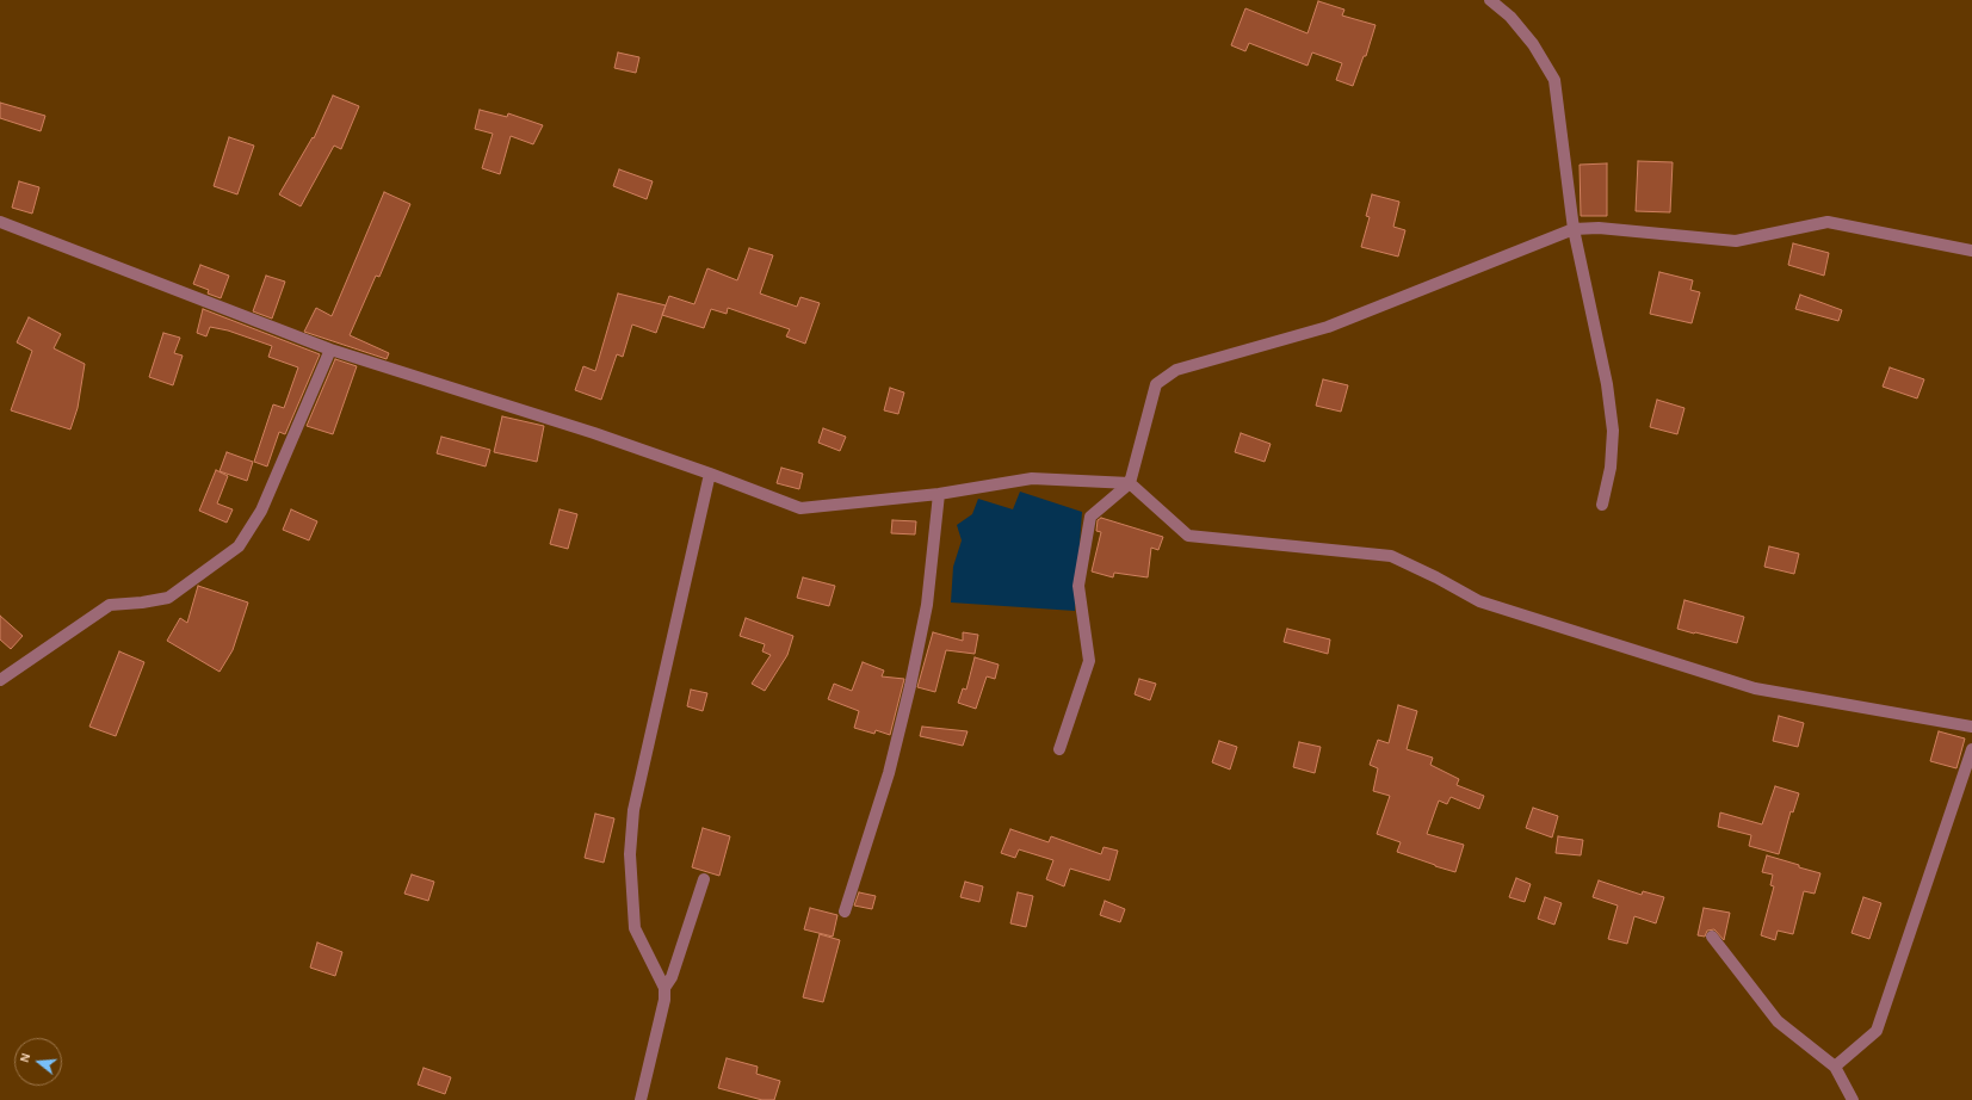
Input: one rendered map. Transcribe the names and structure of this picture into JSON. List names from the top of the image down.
{
  "north": "left"
}
